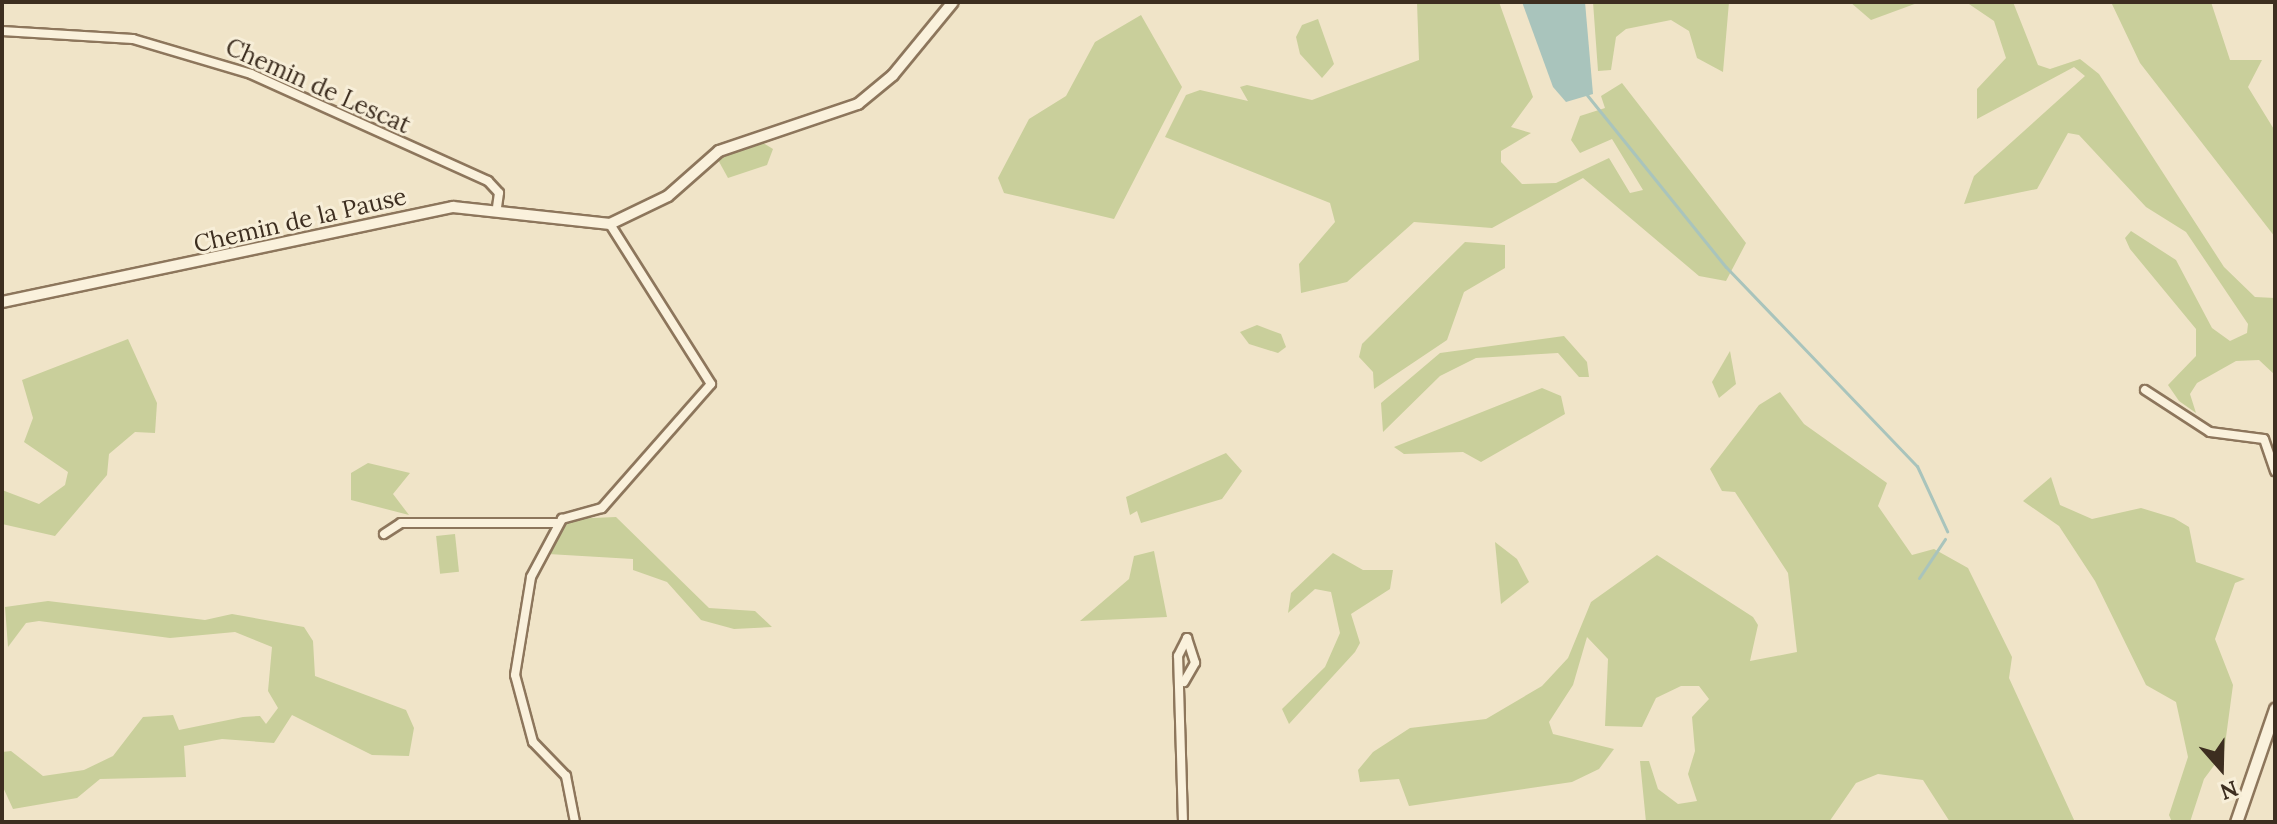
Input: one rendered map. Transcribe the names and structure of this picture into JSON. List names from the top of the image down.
{
  "streets": {
    "street": ["Chemin de Lescat", "Chemin de la Pause"]
  },
  "crossings": [
    ["Chemin de Lescat", "Chemin de la Pause"]
  ],
  "north": "bottom"
}
